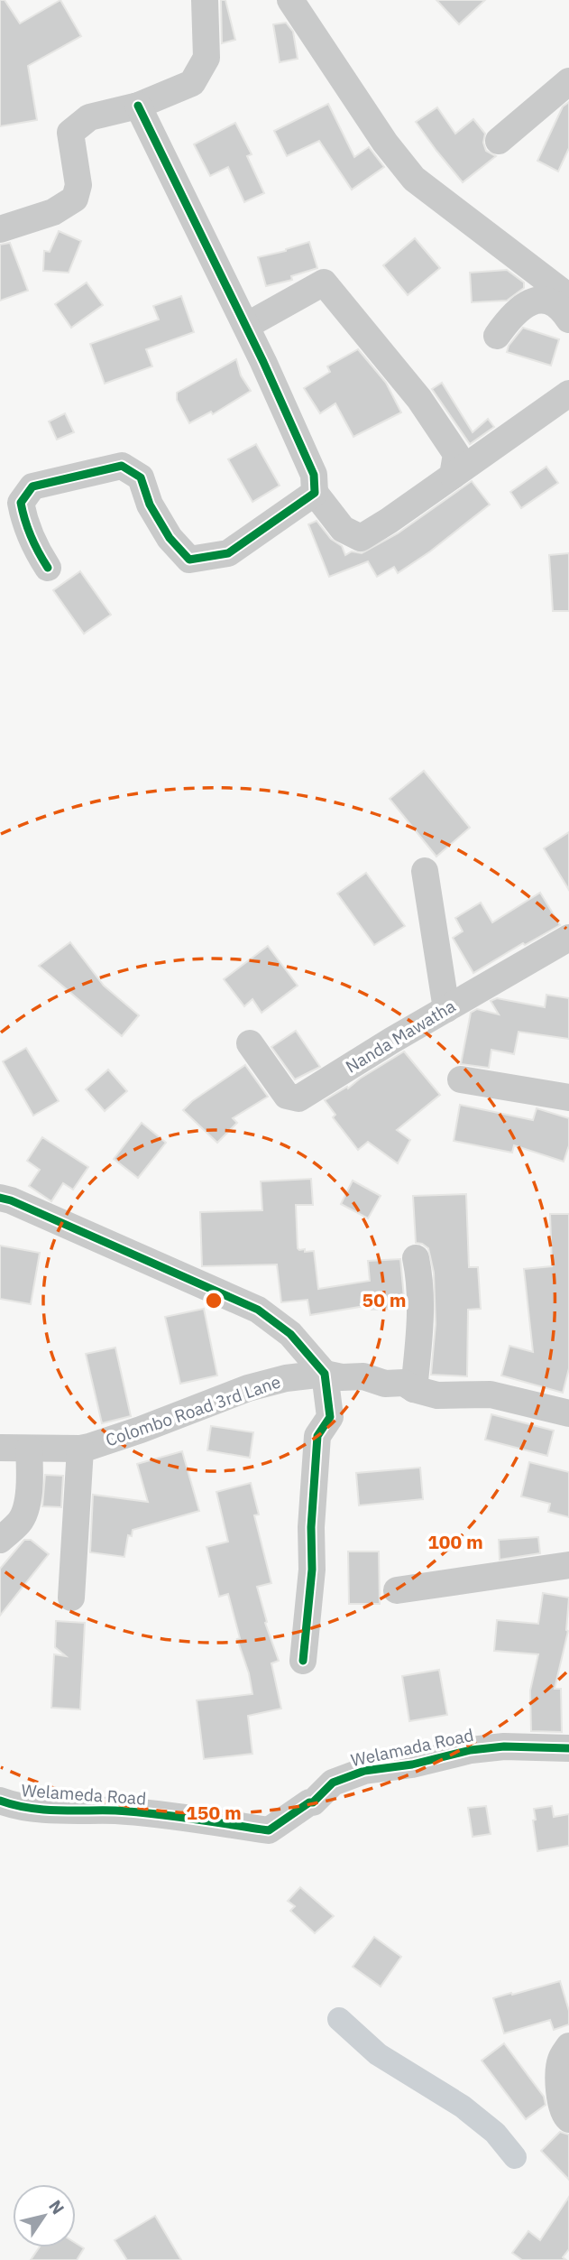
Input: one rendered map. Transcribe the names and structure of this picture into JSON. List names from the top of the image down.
{
  "streets": {
    "street": [
      "Nanda Mawatha",
      "Colombo Road 3rd Lane",
      "Welamada Road",
      "Welameda Road"
    ]
  },
  "crossings": [
    ["Welamada Road", "Welameda Road"]
  ],
  "north": "top right",
  "rings": ["50 m", "100 m", "150 m"]
}
